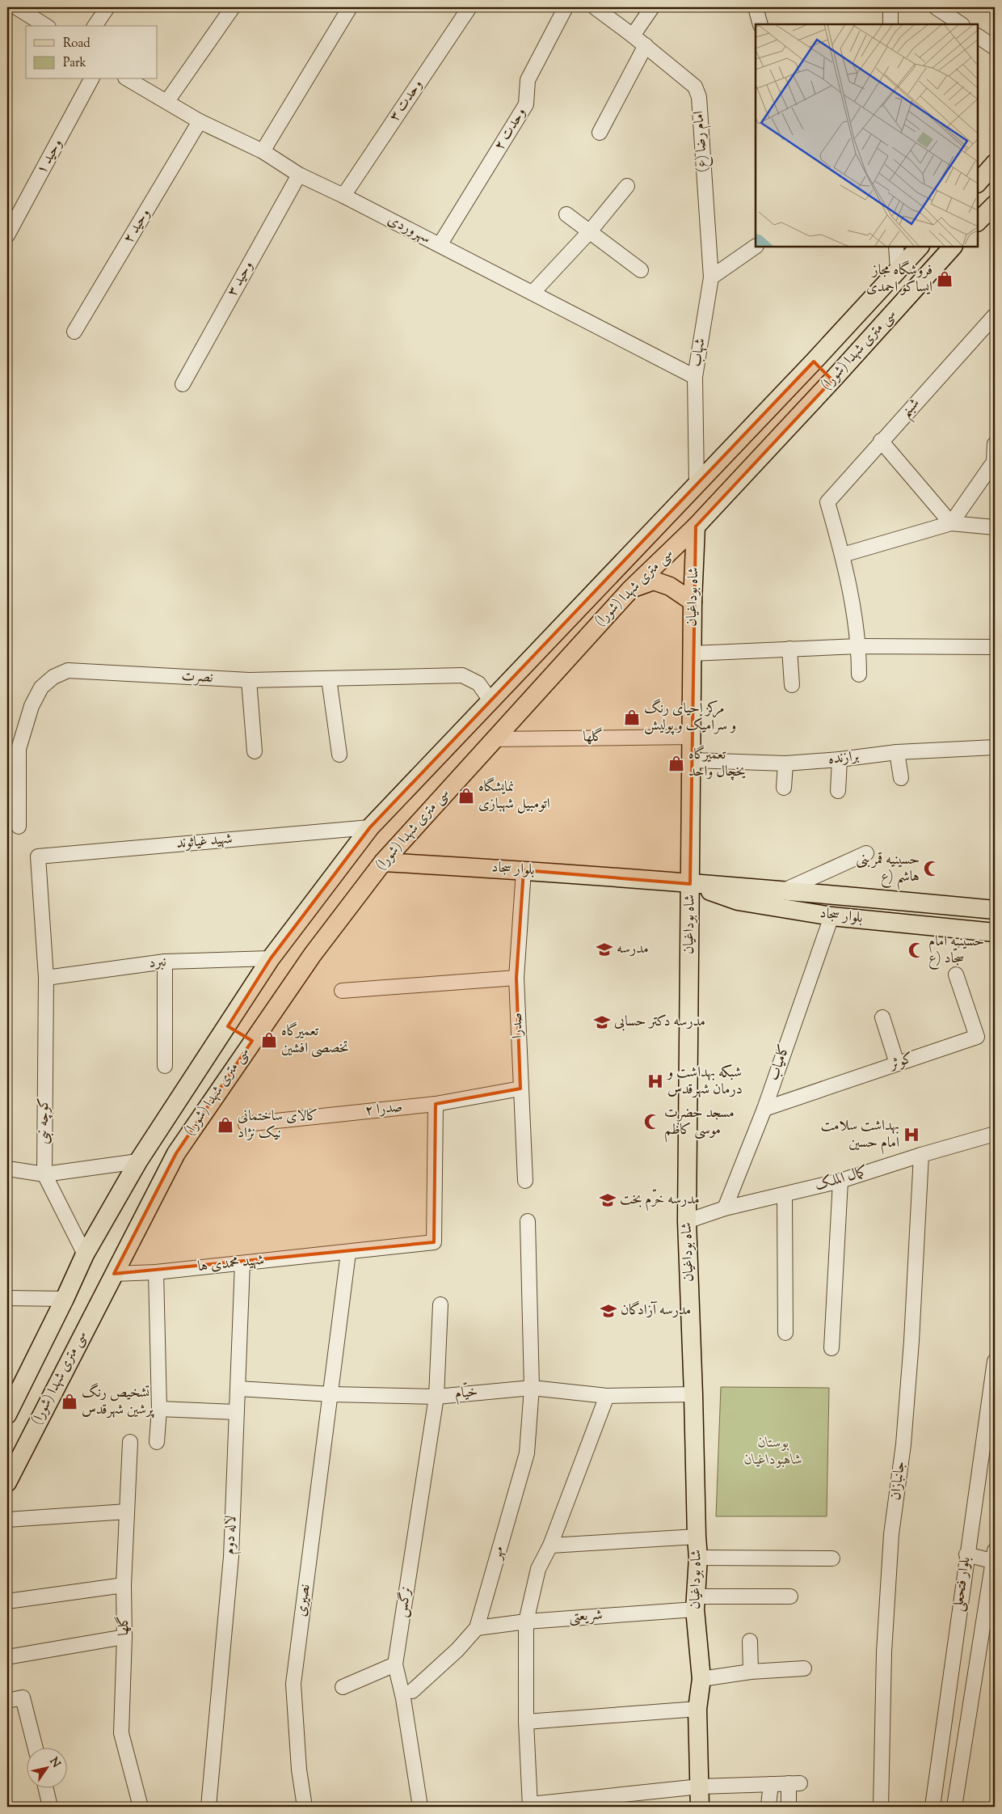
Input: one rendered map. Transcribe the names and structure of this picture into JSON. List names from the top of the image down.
{
  "streets": {
    "main road": ["سی متری شهدا (شورا)", "شاه بوداغیان", "بلوار سجاد"],
    "street": [
      "وحدت ۳",
      "وحدت ۲",
      "امام رضا (ع)",
      "وحید ۱",
      "وحید ۲",
      "سهروردی",
      "وحید ۳",
      "شهاب",
      "شبنم",
      "نصرت",
      "گلها",
      "برازنده",
      "شهید غیاثوند",
      "نبرد",
      "صدرا",
      "کوثر",
      "کامیاب",
      "صدرا ۲",
      "کوچه نبی",
      "کمال الملک",
      "شهید محمدی ها",
      "خیّام",
      "جانبازان",
      "لاله دوم",
      "مهر",
      "بلوار فتحعلی",
      "نصیری",
      "نرگس",
      "شریعتی"
    ]
  },
  "crossings": [
    ["وحدت ۳", "سهروردی"],
    ["وحدت ۲", "سهروردی"],
    ["امام رضا (ع)", "شهاب"],
    ["وحید ۲", "سهروردی"],
    ["سهروردی", "وحید ۳"],
    ["سهروردی", "شهاب"],
    ["سی متری شهدا (شورا)", "شهاب"],
    ["سی متری شهدا (شورا)", "شاه بوداغیان"],
    ["سی متری شهدا (شورا)", "نصرت"],
    ["سی متری شهدا (شورا)", "گلها"],
    ["سی متری شهدا (شورا)", "شهید غیاثوند"],
    ["سی متری شهدا (شورا)", "بلوار سجاد"],
    ["سی متری شهدا (شورا)", "نبرد"],
    ["سی متری شهدا (شورا)", "کوچه نبی"],
    ["سی متری شهدا (شورا)", "شهید محمدی ها"],
    ["شاه بوداغیان", "گلها"],
    ["شاه بوداغیان", "برازنده"],
    ["شاه بوداغیان", "بلوار سجاد"],
    ["شاه بوداغیان", "کمال الملک"],
    ["شاه بوداغیان", "خیّام"],
    ["شاه بوداغیان", "شریعتی"],
    ["شهید غیاثوند", "کوچه نبی"],
    ["بلوار سجاد", "صدرا"],
    ["بلوار سجاد", "کامیاب"],
    ["نبرد", "کوچه نبی"],
    ["صدرا", "صدرا ۲"],
    ["کوثر", "کامیاب"],
    ["کامیاب", "کمال الملک"],
    ["صدرا ۲", "شهید محمدی ها"],
    ["کمال الملک", "جانبازان"],
    ["شهید محمدی ها", "لاله دوم"],
    ["شهید محمدی ها", "نصیری"],
    ["خیّام", "لاله دوم"],
    ["خیّام", "مهر"],
    ["خیّام", "نصیری"],
    ["خیّام", "نرگس"],
    ["مهر", "شریعتی"]
  ],
  "parks": ["بوستان شاهبوداغیان"],
  "places": {
    "shop": [
      "فروشگاه مجاز ایساکو احمدی",
      "مرکز احیای رنگ و سرامیک و پولیش",
      "تعمیرگاه یخچال واحد",
      "نمایشگاه اتومبیل شهبازی",
      "تعمیرگاه تخصصی افشین",
      "کالای ساختمانی نیک نژاد",
      "تشخیص رنگ پرشین شهرقدس"
    ],
    "mosque": ["حسینیه قمربنی هاشم (ع", "حسینیه امام سجّاد (ع", "مسجد حضرت موسی کاظم"],
    "school or university": [
      "مدرسه",
      "مدرسه دکتر حسابی",
      "مدرسه خرّم بخت",
      "مدرسه آزادگان"
    ],
    "hospital": ["شبکه بهداشت و درمان شهرقدس", "بهداشت سلامت امام حسین"]
  },
  "legend": ["Road", "Park"],
  "north": "top right"
}
